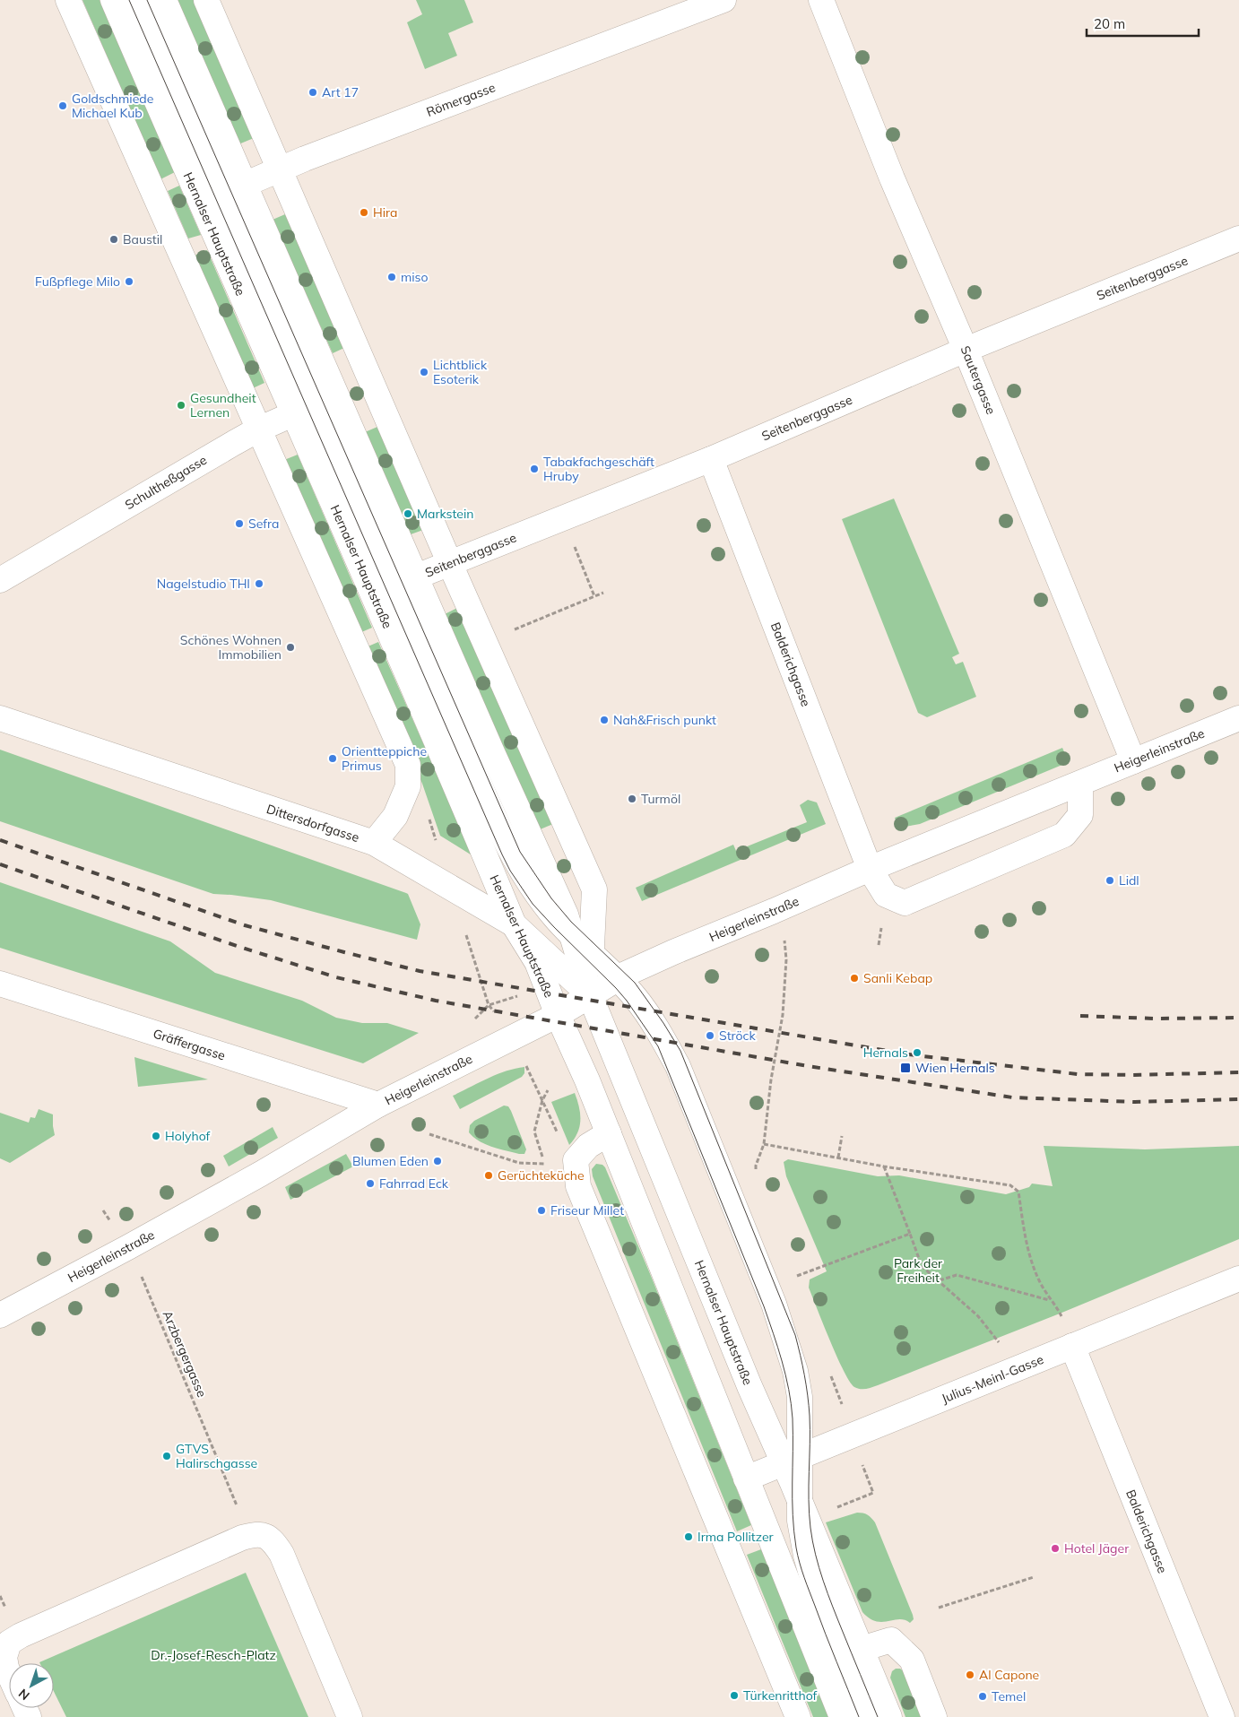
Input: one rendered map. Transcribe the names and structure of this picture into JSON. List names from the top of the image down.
{
  "streets": {
    "street": [
      "Römergasse",
      "Hernalser Hauptstraße",
      "Seitenberggasse",
      "Sautergasse",
      "Schultheßgasse",
      "Balderichgasse",
      "Heigerleinstraße",
      "Dittersdorfgasse",
      "Gräffergasse",
      "Julius-Meinl-Gasse"
    ],
    "path": ["Arzbergergasse"]
  },
  "crossings": [
    ["Römergasse", "Hernalser Hauptstraße"],
    ["Hernalser Hauptstraße", "Seitenberggasse"],
    ["Hernalser Hauptstraße", "Schultheßgasse"],
    ["Hernalser Hauptstraße", "Heigerleinstraße"],
    ["Hernalser Hauptstraße", "Dittersdorfgasse"],
    ["Hernalser Hauptstraße", "Julius-Meinl-Gasse"],
    ["Seitenberggasse", "Sautergasse"],
    ["Seitenberggasse", "Balderichgasse"],
    ["Sautergasse", "Heigerleinstraße"],
    ["Balderichgasse", "Heigerleinstraße"],
    ["Balderichgasse", "Julius-Meinl-Gasse"],
    ["Heigerleinstraße", "Dittersdorfgasse"],
    ["Heigerleinstraße", "Gräffergasse"],
    ["Heigerleinstraße", "Arzbergergasse"]
  ],
  "parks": ["Park der Freiheit", "Dr.-Josef-Resch-Platz"],
  "places": {
    "other": [
      "Art 17",
      "Goldschmiede Michael Kub",
      "Hira",
      "Baustil",
      "miso",
      "Fußpflege Milo",
      "Lichtblick Esoterik",
      "Gesundheit Lernen",
      "Tabakfachgeschäft Hruby",
      "Markstein",
      "Sefra",
      "Nagelstudio THI",
      "Schönes Wohnen Immobilien",
      "Nah&Frisch punkt",
      "Orientteppiche Primus",
      "Turmöl",
      "Lidl",
      "Sanli Kebap",
      "Ströck",
      "Hernals",
      "Holyhof",
      "Blumen Eden",
      "Gerüchteküche",
      "Fahrrad Eck",
      "Friseur Millet",
      "GTVS Halirschgasse",
      "Irma Pollitzer",
      "Hotel Jäger",
      "Al Capone",
      "Türkenritthof",
      "Temel"
    ],
    "transit": ["Wien Hernals"]
  },
  "scale_bar": "20 m",
  "north": "bottom left"
}
